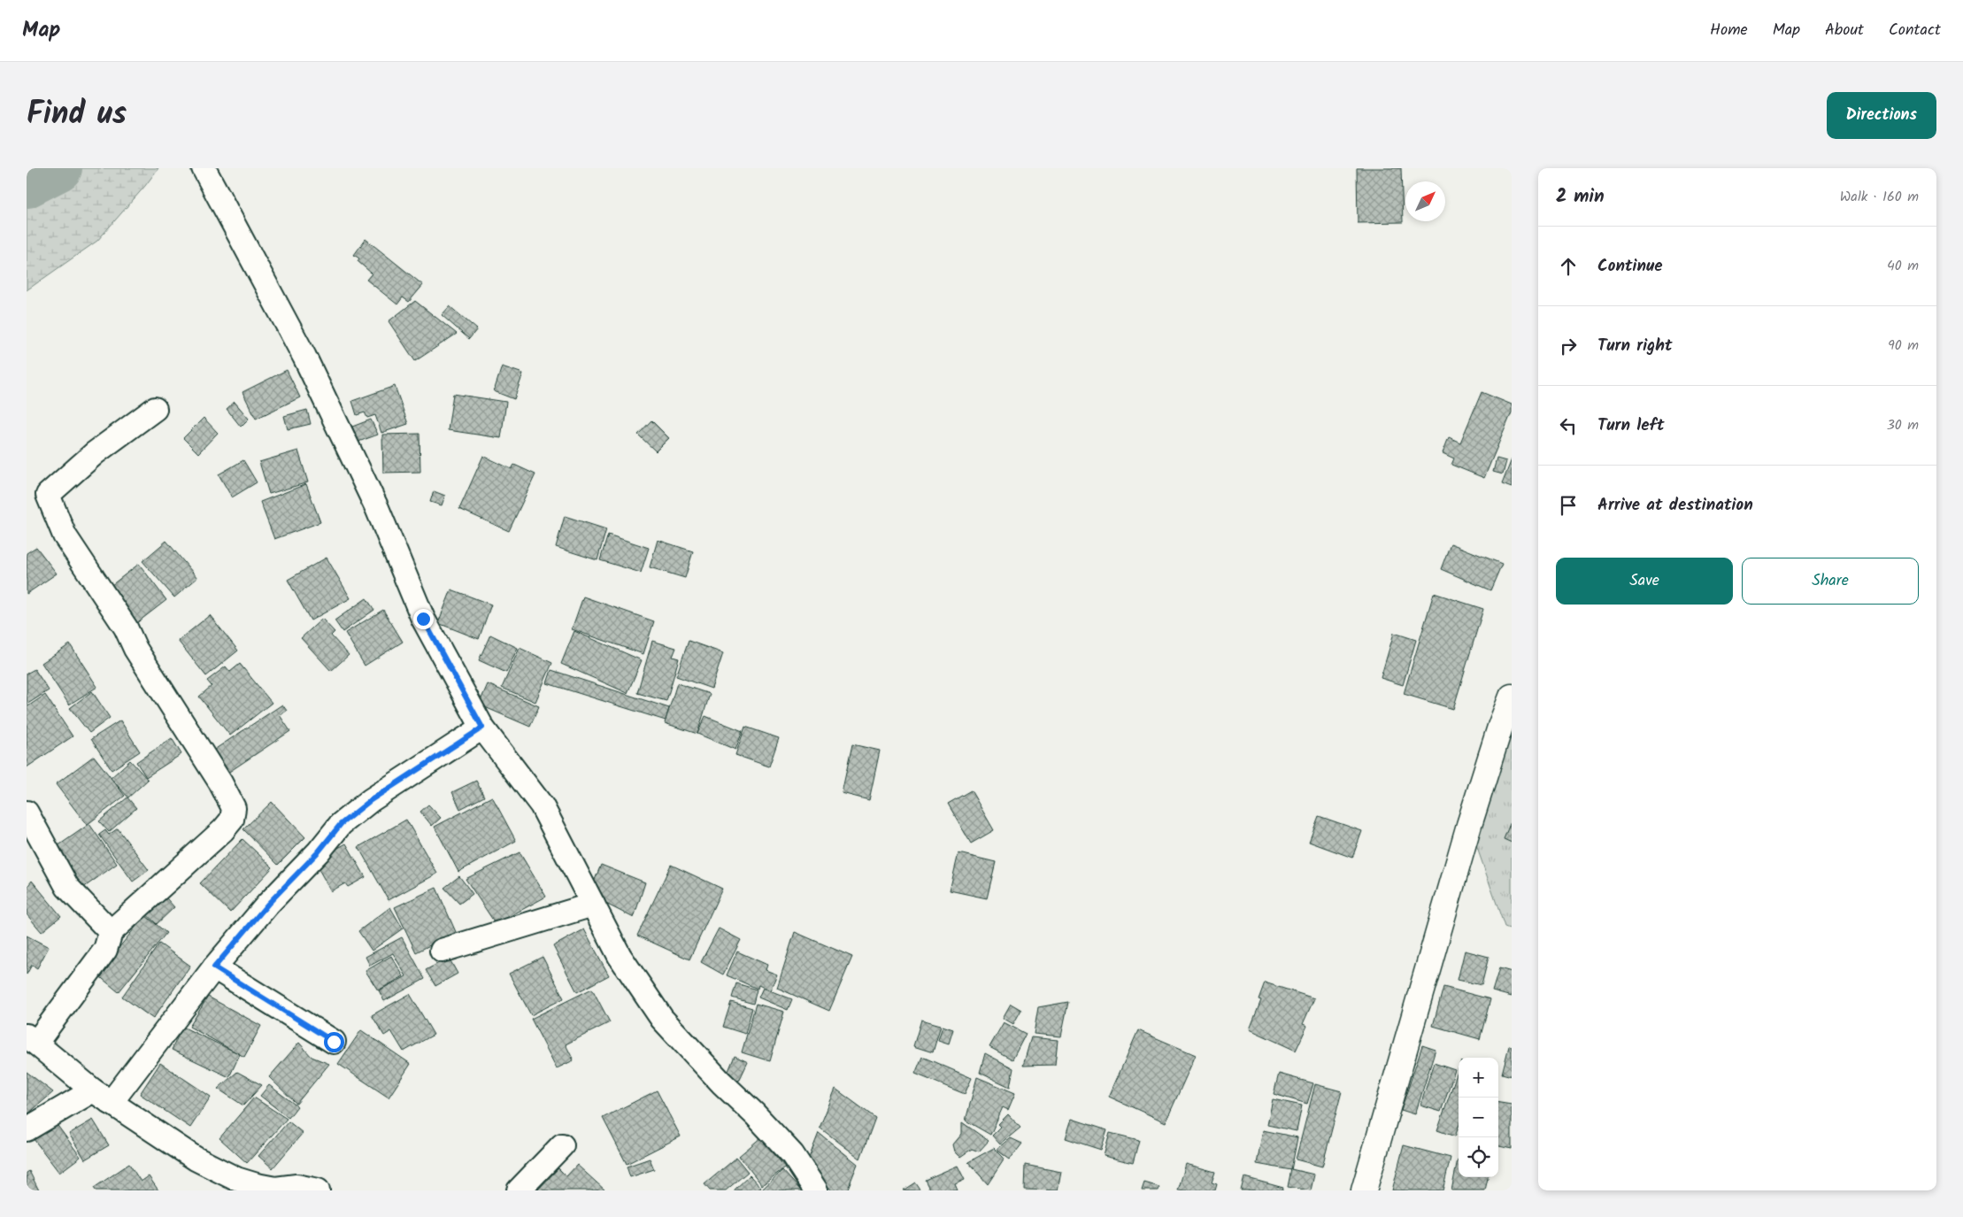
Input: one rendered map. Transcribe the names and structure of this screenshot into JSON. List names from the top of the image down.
{
  "north": "top right",
  "page": {
    "header": "Map",
    "nav": [
      "Home",
      "Map",
      "About",
      "Contact"
    ],
    "title": "Find us",
    "buttons": [
      "Directions",
      ["Save", "Share"]
    ],
    "heading": ["2 min", "Walk · 160 m"],
    "list": [
      ["Continue", "40 m"],
      ["Turn right", "90 m"],
      ["Turn left", "30 m"],
      "Arrive at destination"
    ],
    "map_buttons": ["+", "−"]
  }
}
